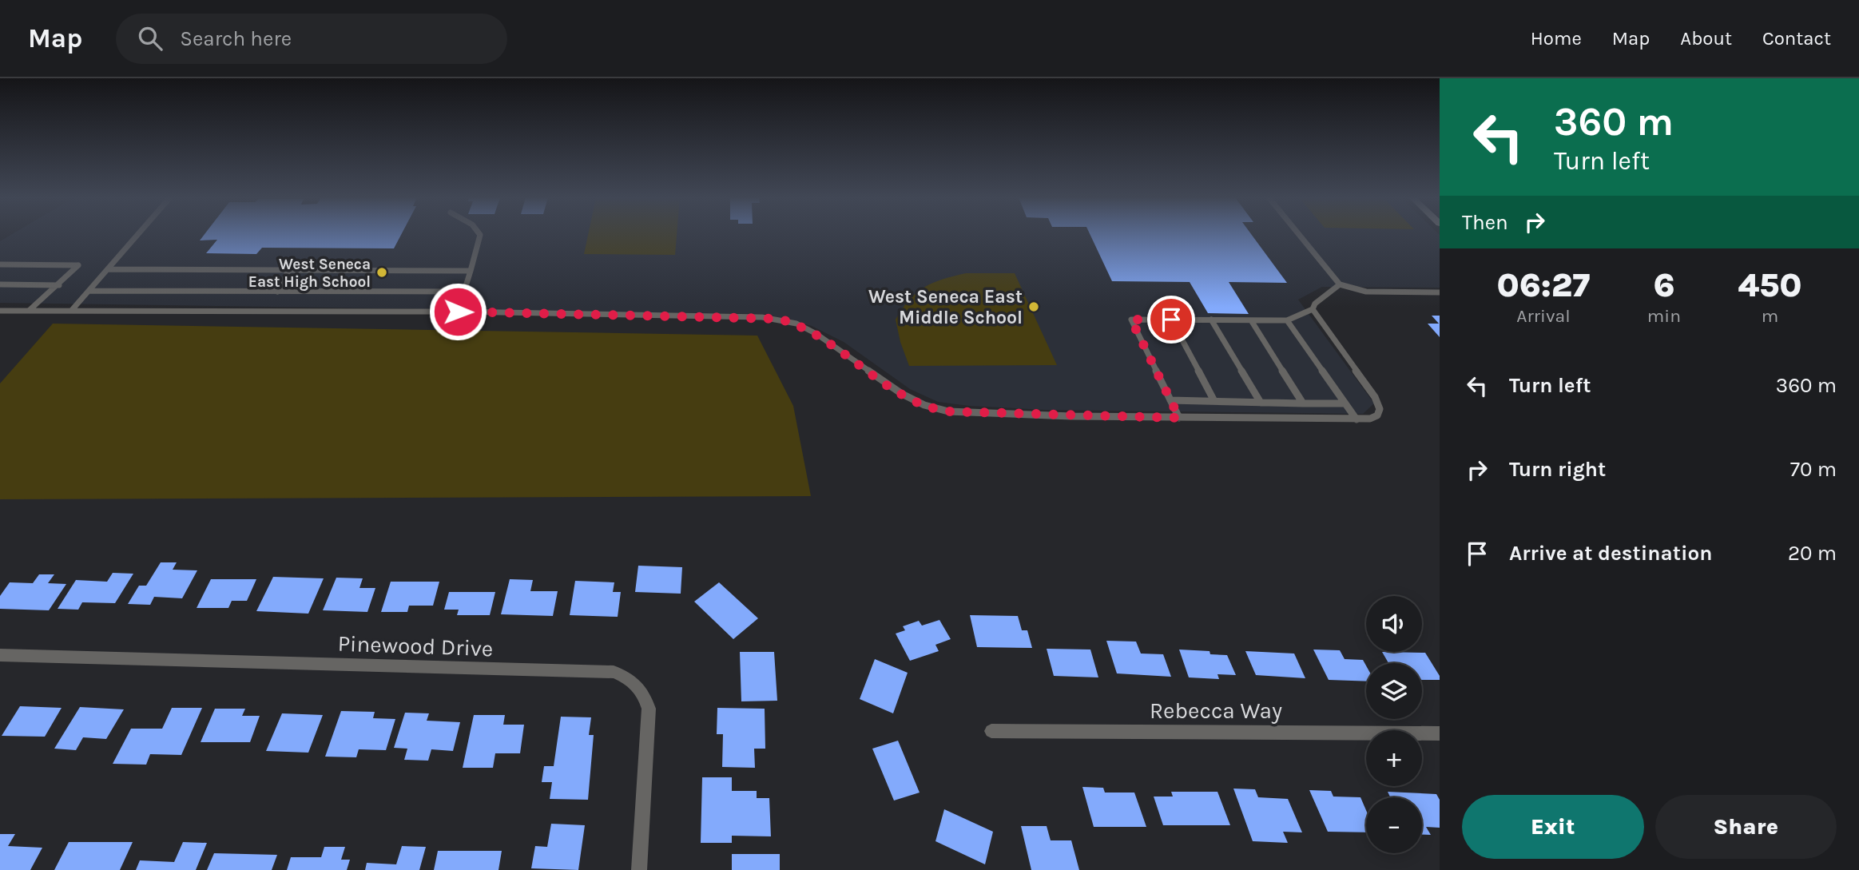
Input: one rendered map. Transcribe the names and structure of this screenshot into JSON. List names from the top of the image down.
{
  "streets": {
    "street": ["Pinewood Drive", "Rebecca Way"]
  },
  "places": ["West Seneca East High School", "West Seneca East Middle School"],
  "page": {
    "header": "Map",
    "search": "Search here",
    "nav": [
      "Home",
      "Map",
      "About",
      "Contact"
    ],
    "turn": ["360 m", "Turn left"],
    "then": "Then",
    "eta": [
      "06:27",
      "Arrival",
      "6",
      "min",
      "450",
      "m"
    ],
    "list": [
      {
        "name": "Turn left",
        "value": "360 m"
      },
      {
        "name": "Turn right",
        "value": "70 m"
      },
      {
        "name": "Arrive at destination",
        "value": "20 m"
      }
    ],
    "map_buttons": ["+", "−"],
    "buttons": ["Exit", "Share"]
  }
}
